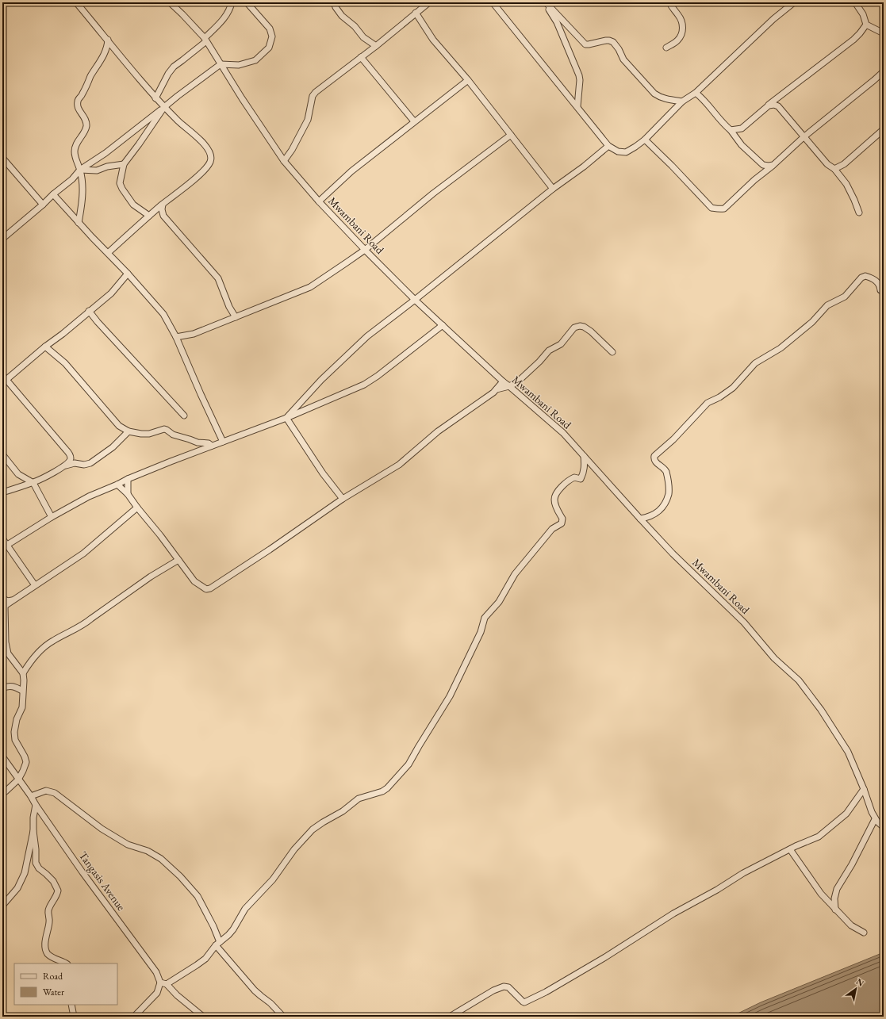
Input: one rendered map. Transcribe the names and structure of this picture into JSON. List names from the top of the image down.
{
  "streets": {
    "street": ["Mwambani Road", "Tangasis Avenue"]
  },
  "legend": ["Road", "Water"],
  "north": "top right"
}
